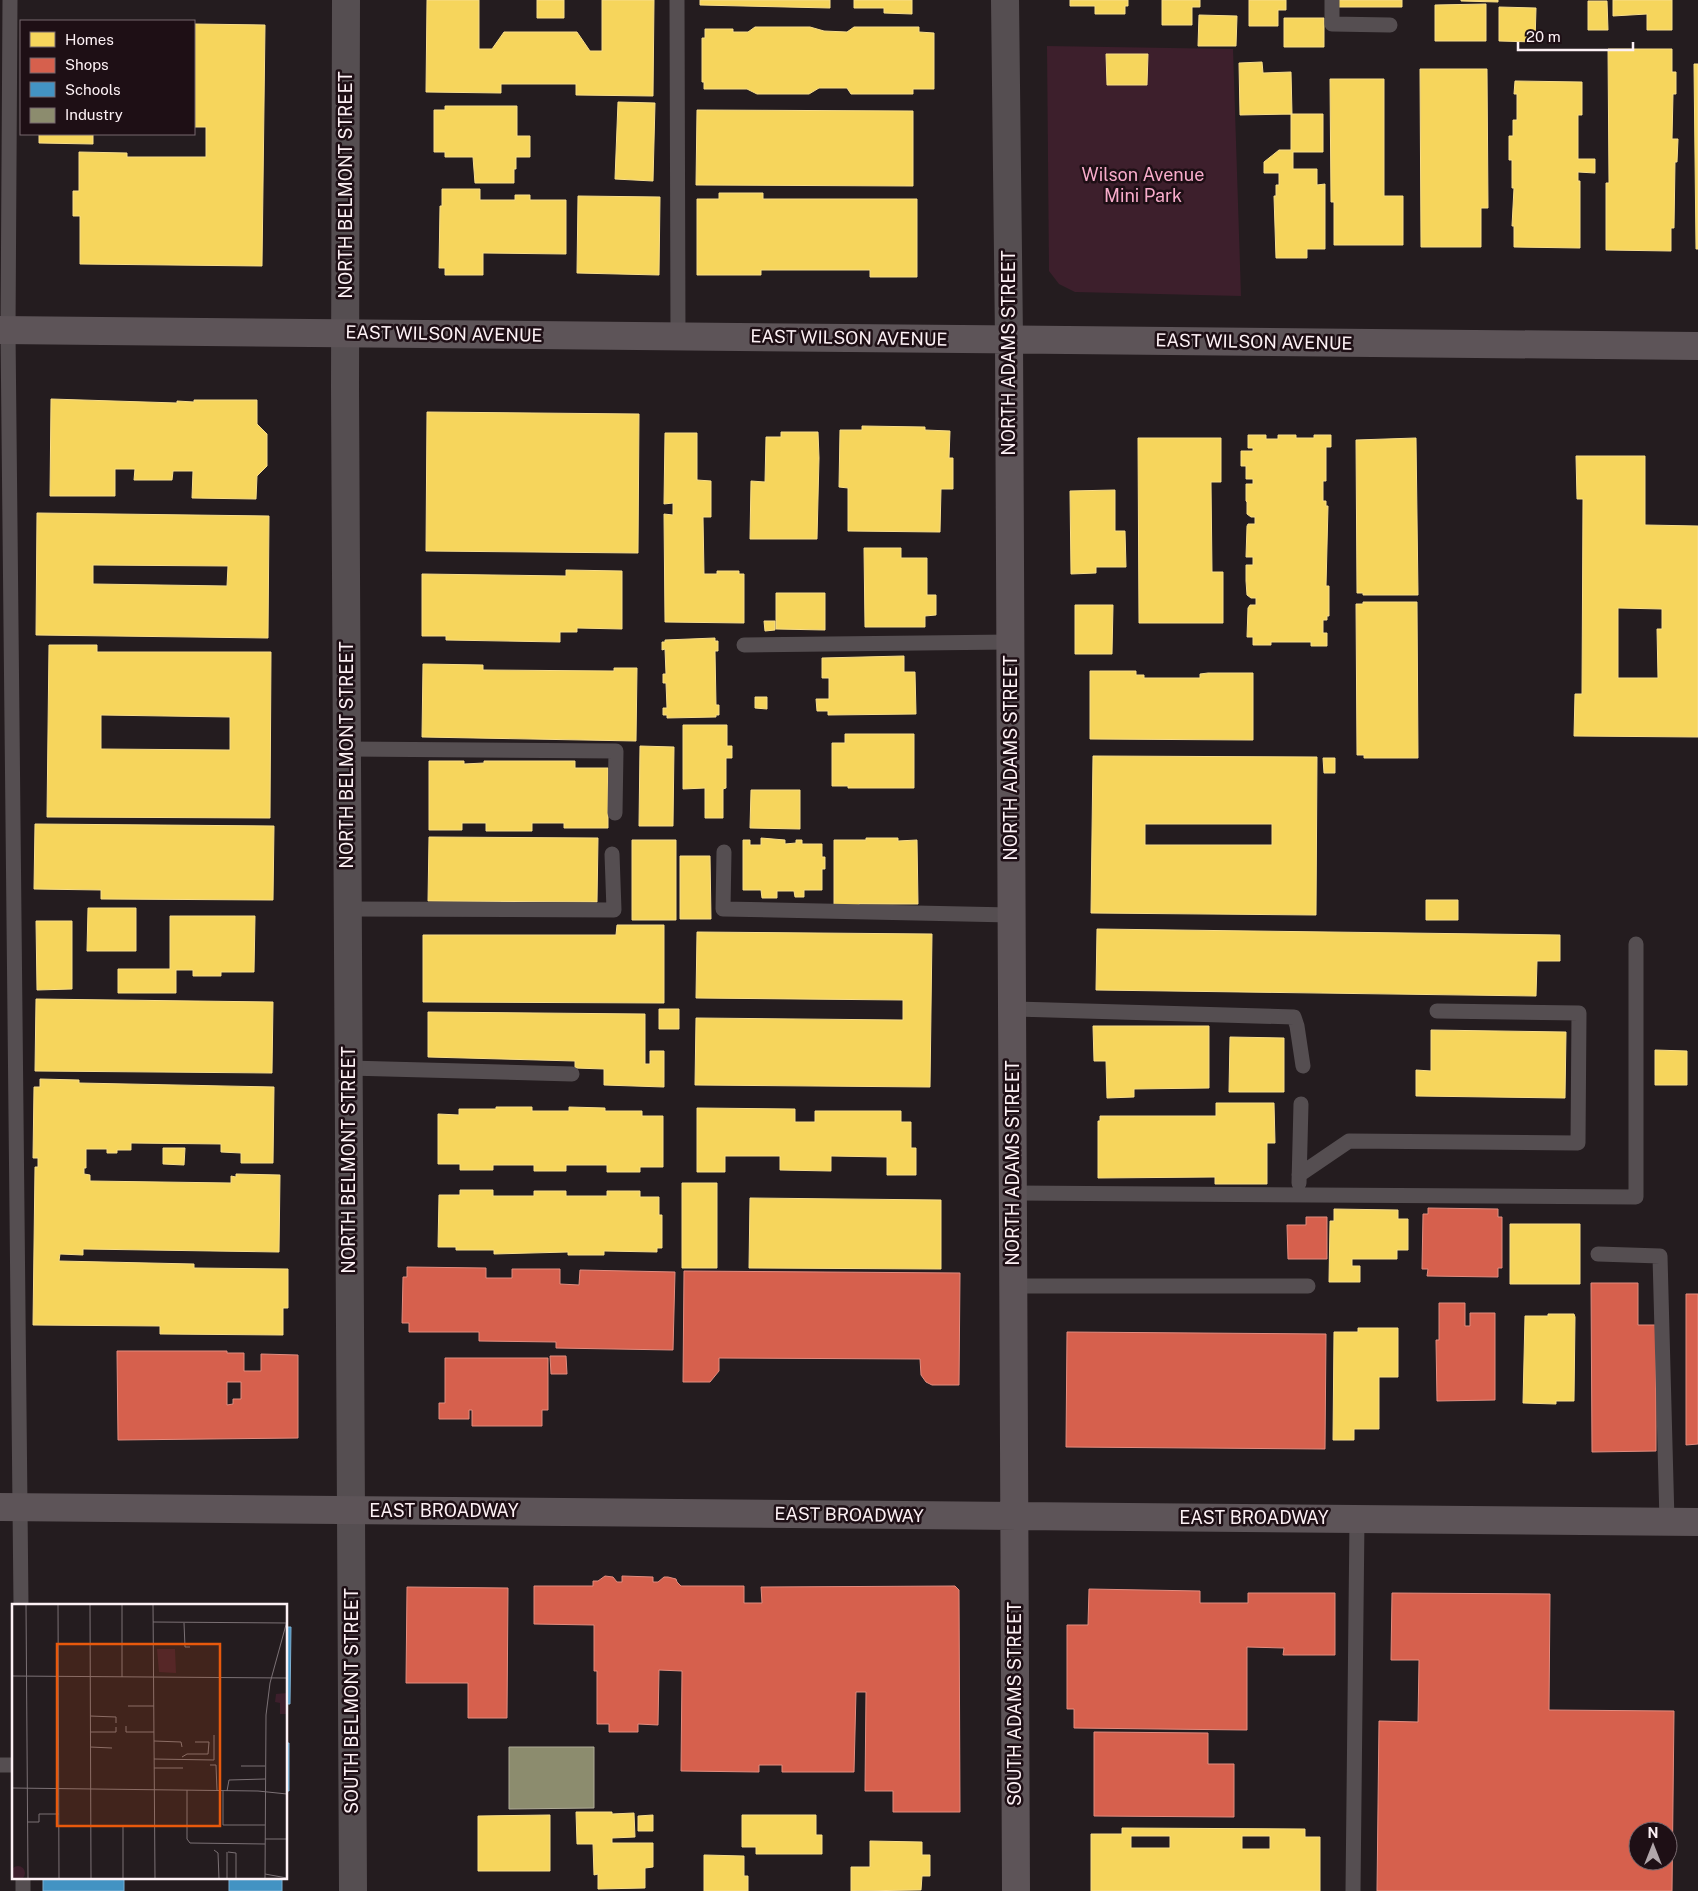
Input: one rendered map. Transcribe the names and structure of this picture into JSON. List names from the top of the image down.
{
  "streets": {
    "street": [
      "NORTH BELMONT STREET",
      "EAST WILSON AVENUE",
      "NORTH ADAMS STREET",
      "EAST BROADWAY",
      "SOUTH BELMONT STREET",
      "SOUTH ADAMS STREET"
    ]
  },
  "crossings": [
    ["NORTH BELMONT STREET", "EAST WILSON AVENUE"],
    ["NORTH BELMONT STREET", "EAST BROADWAY"],
    ["NORTH BELMONT STREET", "SOUTH BELMONT STREET"],
    ["EAST WILSON AVENUE", "NORTH ADAMS STREET"],
    ["NORTH ADAMS STREET", "EAST BROADWAY"],
    ["NORTH ADAMS STREET", "SOUTH ADAMS STREET"],
    ["EAST BROADWAY", "SOUTH BELMONT STREET"],
    ["EAST BROADWAY", "SOUTH ADAMS STREET"]
  ],
  "parks": ["Wilson Avenue Mini Park"],
  "legend": [
    "Homes",
    "Shops",
    "Schools",
    "Industry"
  ],
  "scale_bar": "20 m",
  "north": "top"
}
